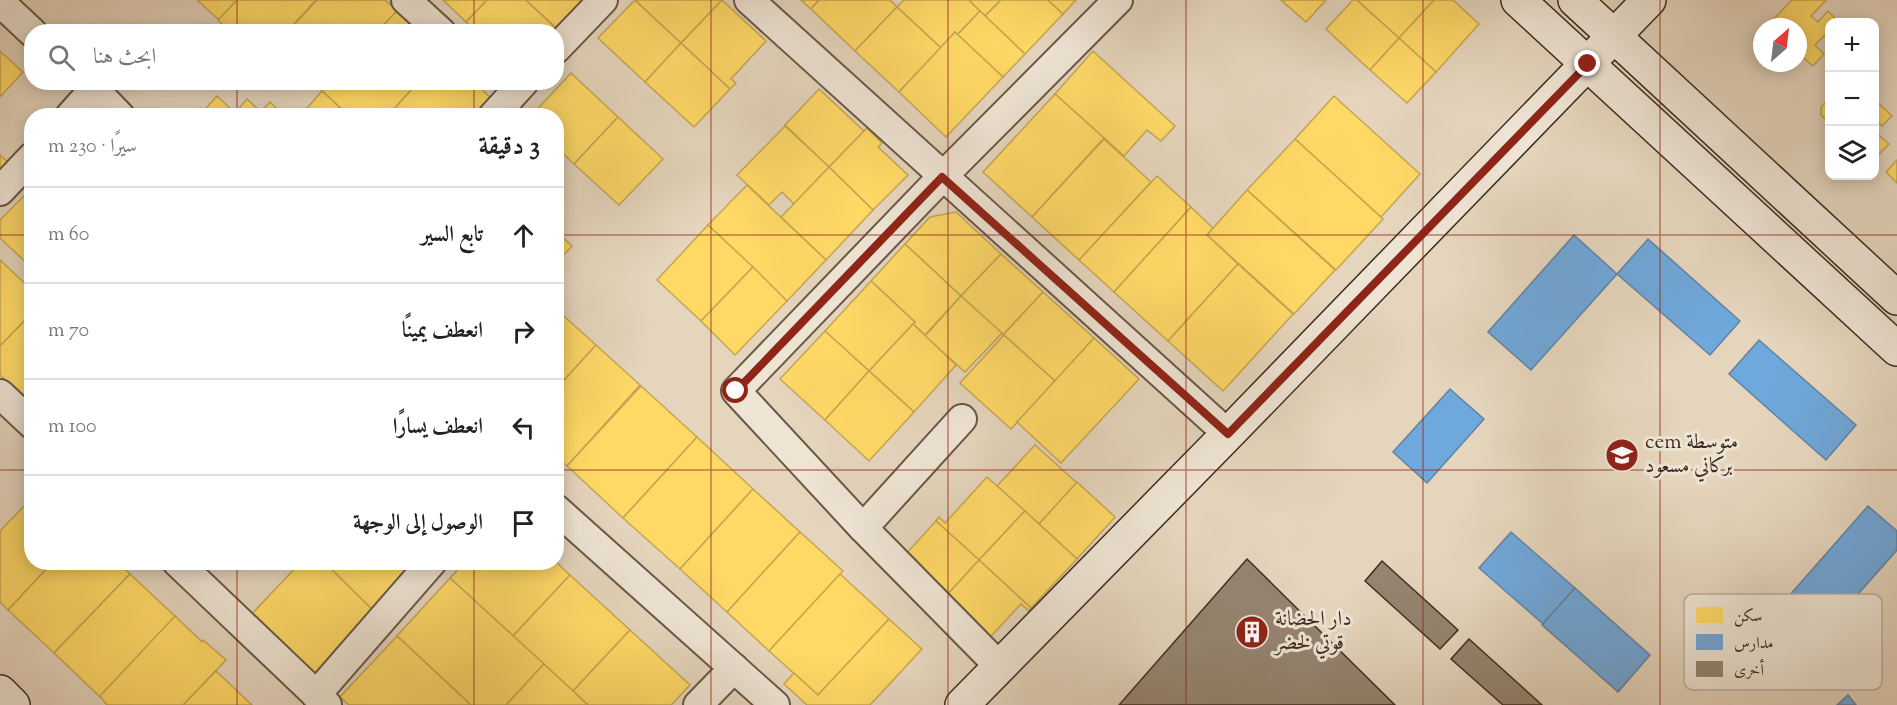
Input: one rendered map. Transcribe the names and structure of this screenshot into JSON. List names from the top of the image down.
{
  "places": {
    "school or university": ["cem متوسطة بركاني مسعود"],
    "building": ["دار الحضانة قوتي لخضر"]
  },
  "legend": ["سكن", "مدارس", "أخرى"],
  "north": "top right",
  "page": {
    "map_buttons": ["+", "−"],
    "search": "ابحث هنا",
    "heading": ["3 دقيقة", "سيرًا · 230 m"],
    "list": [
      ["تابع السير", "60 m"],
      ["انعطف يمينًا", "70 m"],
      ["انعطف يسارًا", "100 m"],
      "الوصول إلى الوجهة"
    ]
  }
}
